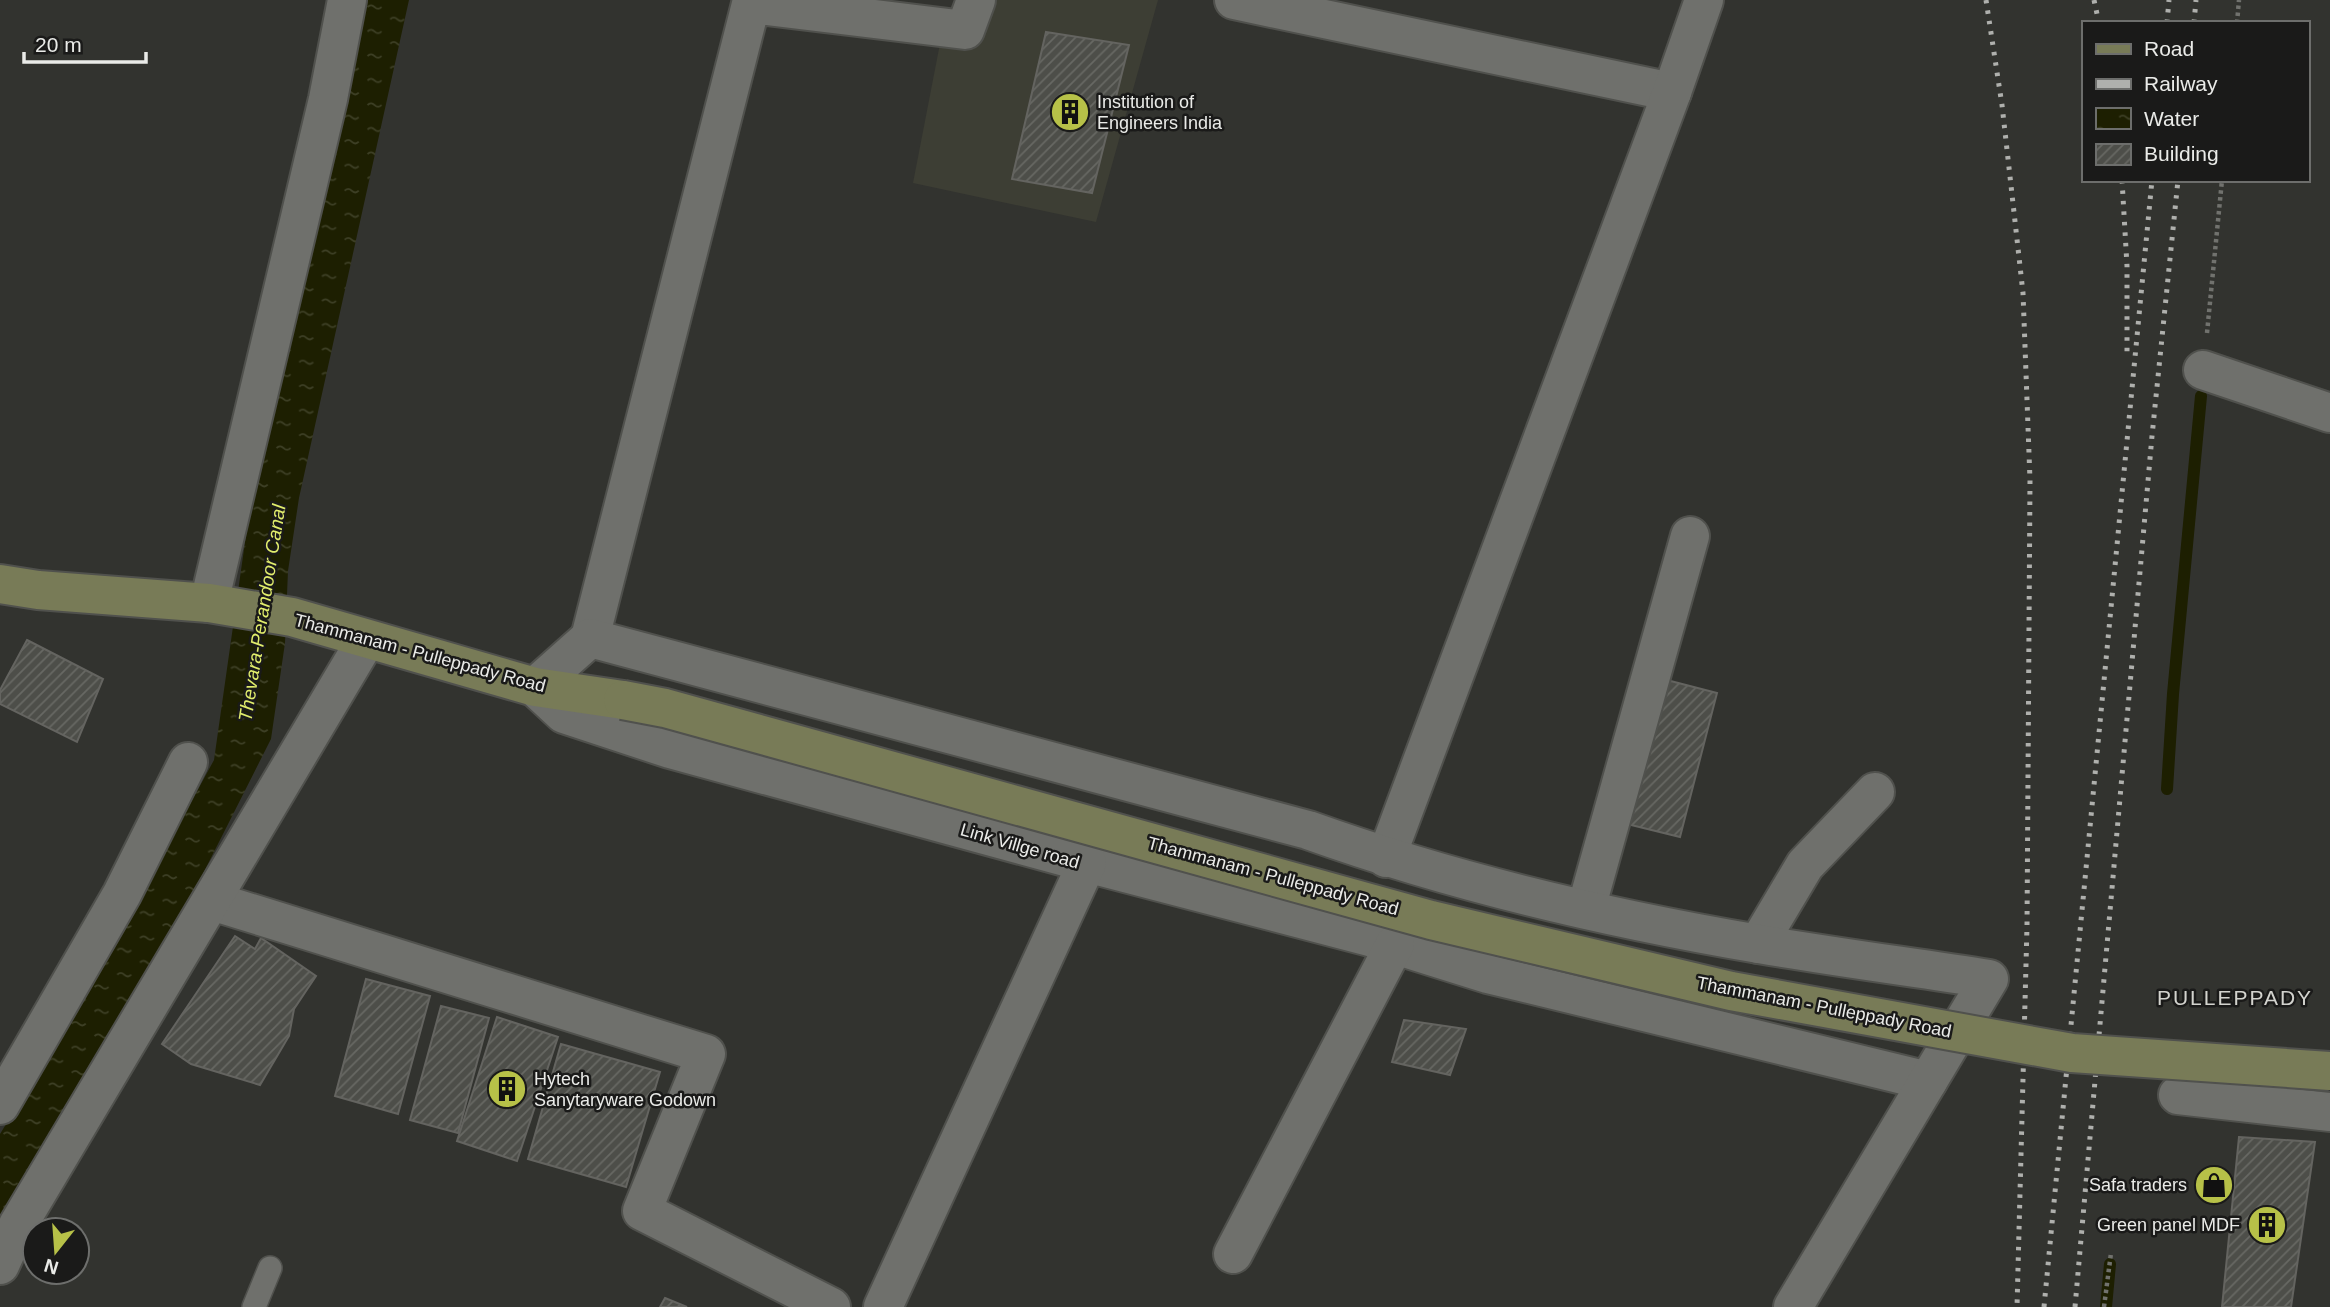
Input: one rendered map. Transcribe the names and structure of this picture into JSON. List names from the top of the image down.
{
  "streets": {
    "main road": ["Thammanam - Pulleppady Road"],
    "street": ["Link Villge road"]
  },
  "crossings": [
    ["Thammanam - Pulleppady Road", "Link Villge road"]
  ],
  "districts": ["PULLEPPADY"],
  "water": ["Thevara-Perandoor Canal"],
  "places": {
    "building": ["Institution of Engineers India", "Hytech Sanytaryware Godown", "Green panel MDF"],
    "shop": ["Safa traders"]
  },
  "legend": [
    "Road",
    "Railway",
    "Water",
    "Building"
  ],
  "scale_bar": "20 m",
  "north": "bottom"
}
